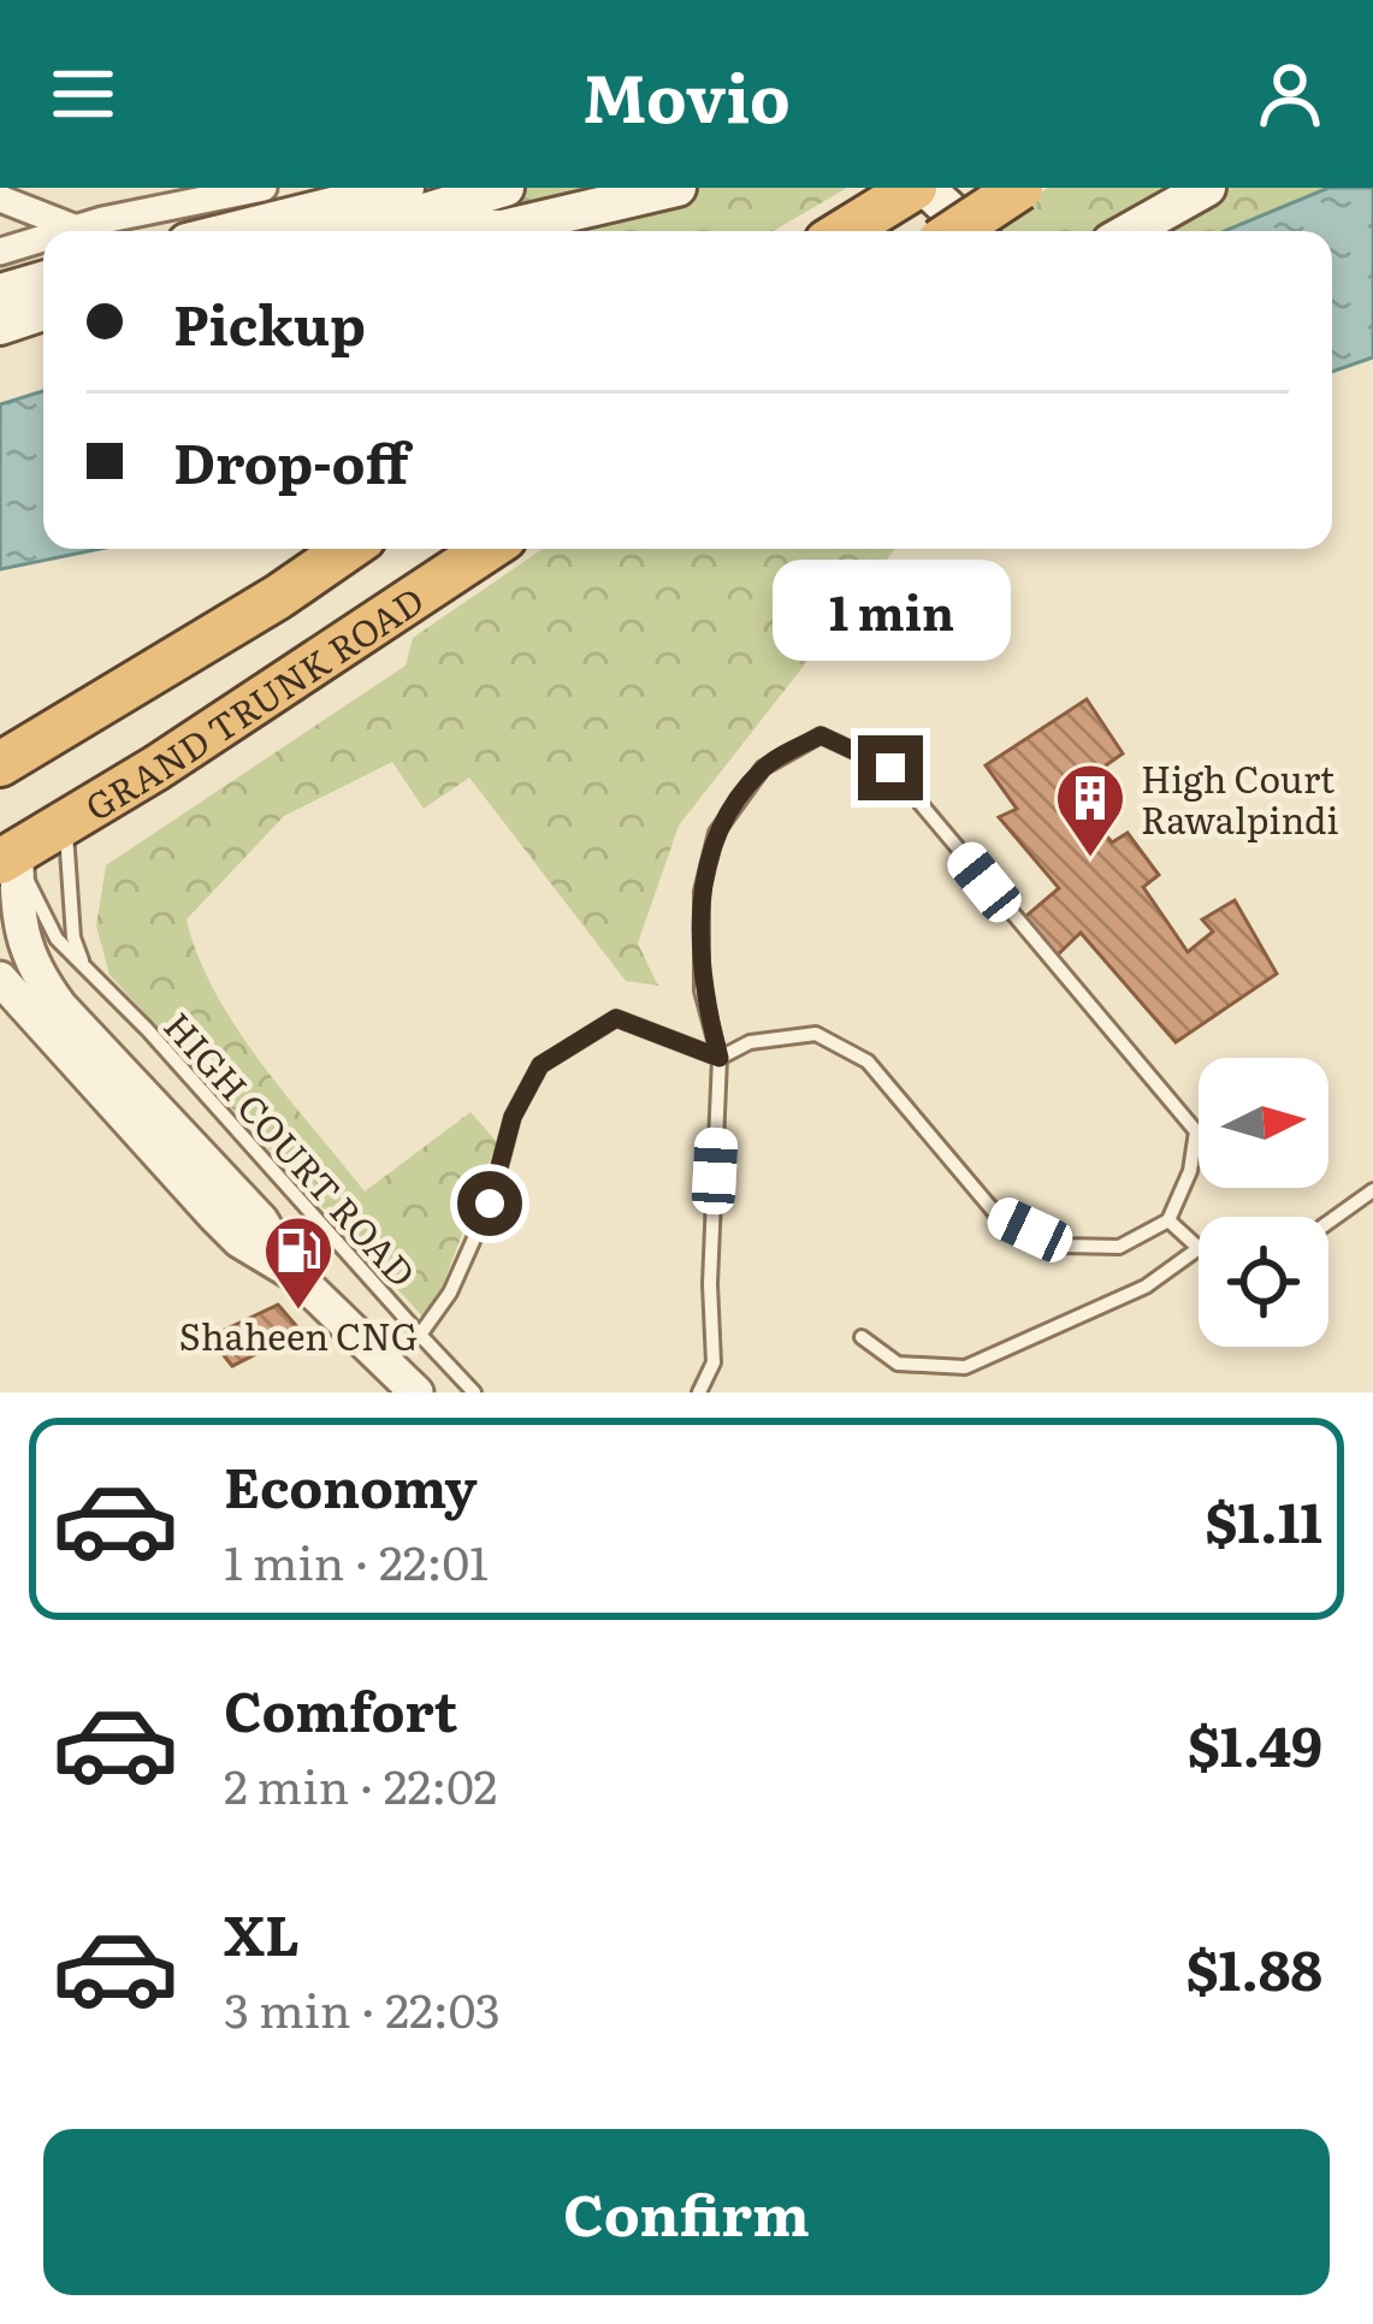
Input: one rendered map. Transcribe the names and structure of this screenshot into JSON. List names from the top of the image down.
{
  "streets": {
    "highway": ["GRAND TRUNK ROAD"],
    "lane": ["HIGH COURT ROAD"]
  },
  "crossings": [
    ["GRAND TRUNK ROAD", "HIGH COURT ROAD"]
  ],
  "places": {
    "building": ["High Court Rawalpindi"],
    "fuel station": ["Shaheen CNG"]
  },
  "north": "right",
  "page": {
    "header": "Movio",
    "banner": ["Pickup", "Drop-off"],
    "bubble": "1 min",
    "list": [
      {
        "name": "Economy",
        "note": "1 min · 22:01",
        "value": "$1.11"
      },
      {
        "name": "Comfort",
        "note": "2 min · 22:02",
        "value": "$1.49"
      },
      {
        "name": "XL",
        "note": "3 min · 22:03",
        "value": "$1.88"
      }
    ],
    "buttons": "Confirm"
  }
}
